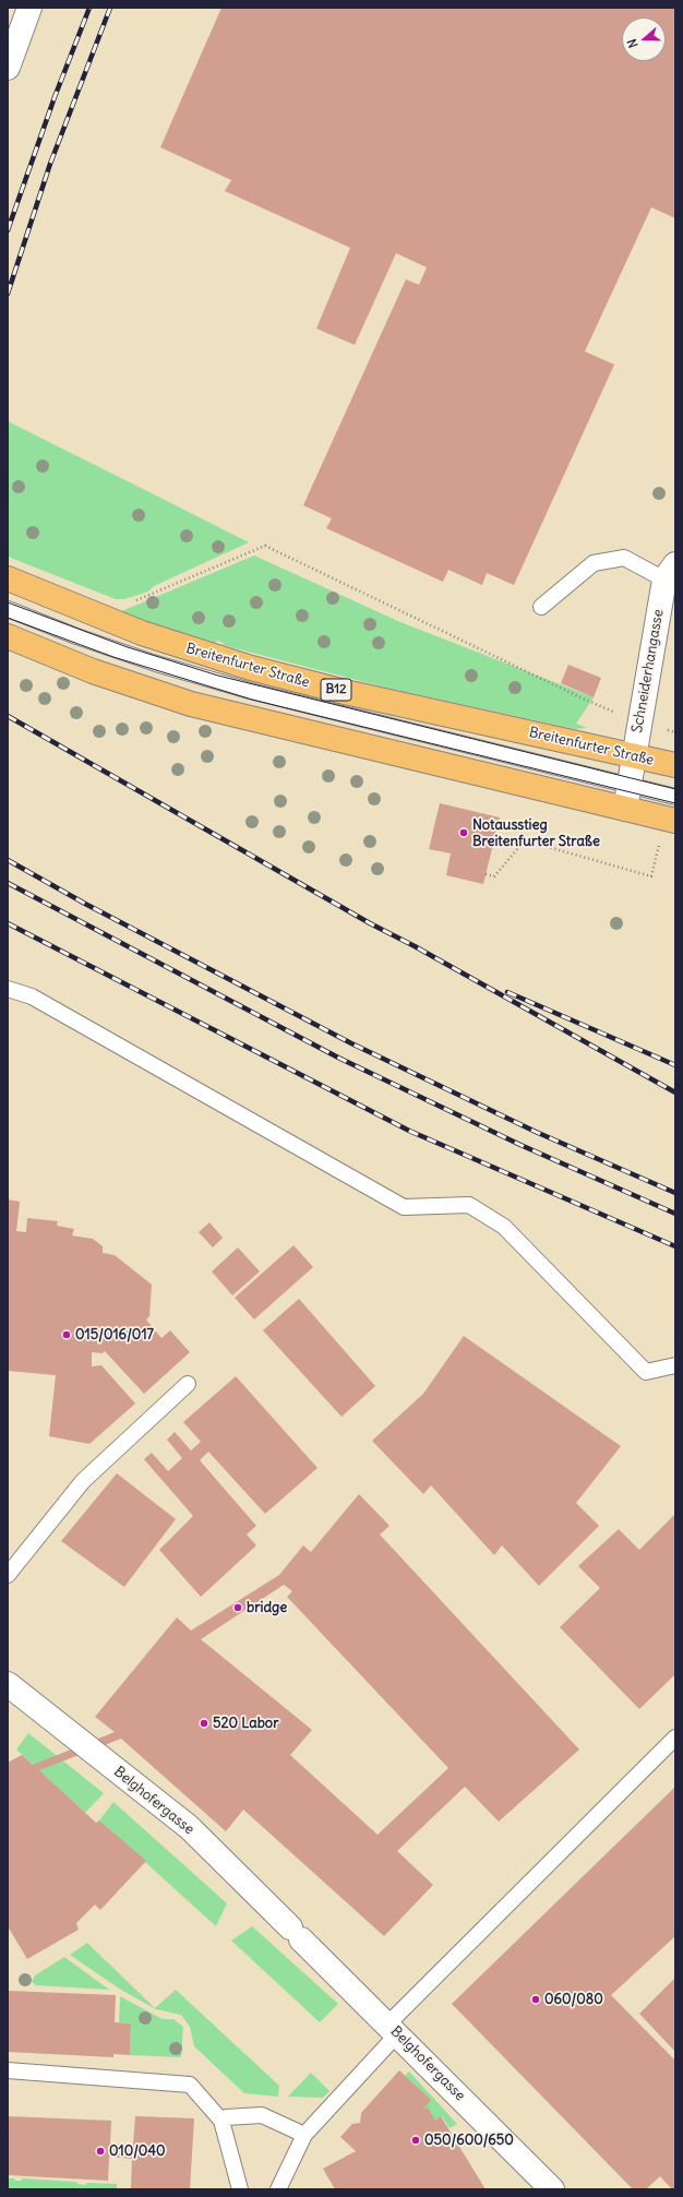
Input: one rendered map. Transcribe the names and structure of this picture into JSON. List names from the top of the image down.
{
  "streets": {
    "main road": ["Breitenfurter Straße", "B12"],
    "street": ["Schneiderhangasse", "Belghofergasse"]
  },
  "crossings": [
    ["Breitenfurter Straße", "Schneiderhangasse"]
  ],
  "places": [
    "Notausstieg Breitenfurter Straße",
    "015/016/017",
    "bridge",
    "520 Labor",
    "060/080",
    "050/600/650",
    "010/040"
  ],
  "north": "left"
}
